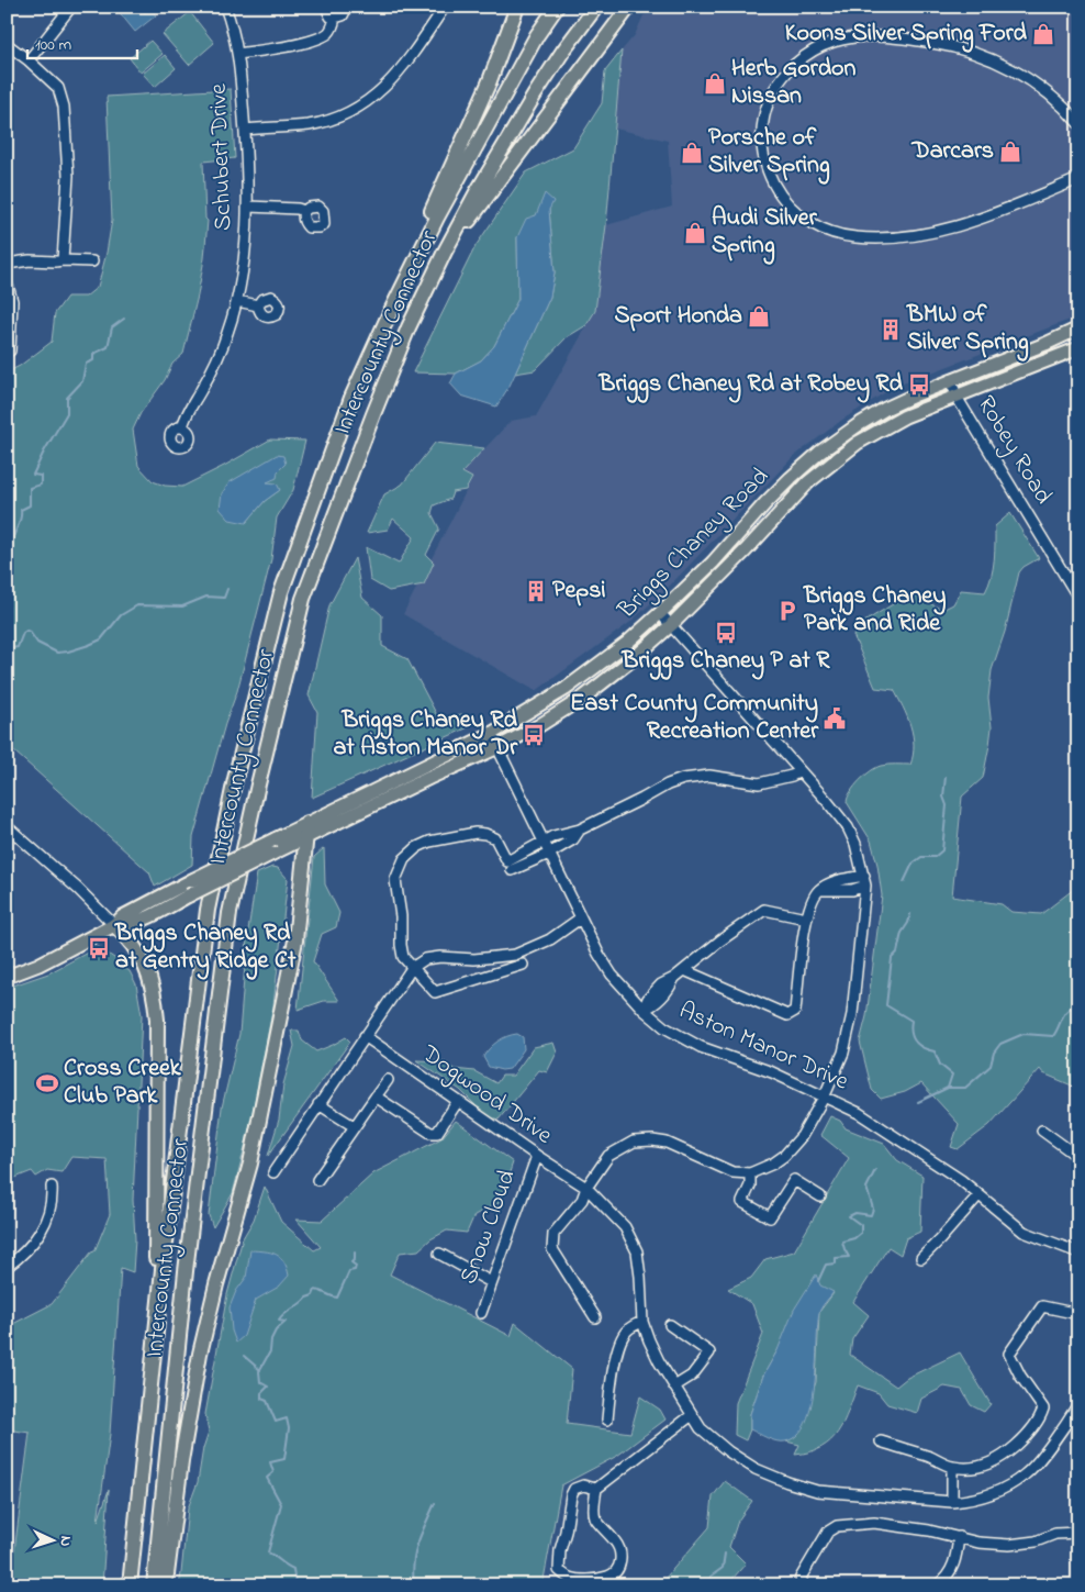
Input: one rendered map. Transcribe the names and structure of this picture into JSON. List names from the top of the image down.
{
  "streets": {
    "highway": ["Intercounty Connector"],
    "main road": ["Briggs Chaney Road"],
    "street": [
      "Schubert Drive",
      "Robey Road",
      "Aston Manor Drive",
      "Dogwood Drive",
      "Snow Cloud"
    ]
  },
  "crossings": [
    ["Robey Road", "Briggs Chaney Road"],
    ["Briggs Chaney Road", "Aston Manor Drive"],
    ["Dogwood Drive", "Snow Cloud"]
  ],
  "places": {
    "shop": [
      "Koons Silver Spring Ford",
      "Herb Gordon Nissan",
      "Darcars",
      "Porsche of Silver Spring",
      "Audi Silver Spring",
      "Sport Honda"
    ],
    "building": ["BMW of Silver Spring", "Pepsi"],
    "bus stop": [
      "Briggs Chaney Rd at Robey Rd",
      "Briggs Chaney P at R",
      "Briggs Chaney Rd at Aston Manor Dr",
      "Briggs Chaney Rd at Gentry Ridge Ct"
    ],
    "parking": ["Briggs Chaney Park and Ride"],
    "public building": ["East County Community Recreation Center"],
    "sports": ["Cross Creek Club Park"]
  },
  "scale_bar": "100 m",
  "north": "right"
}
